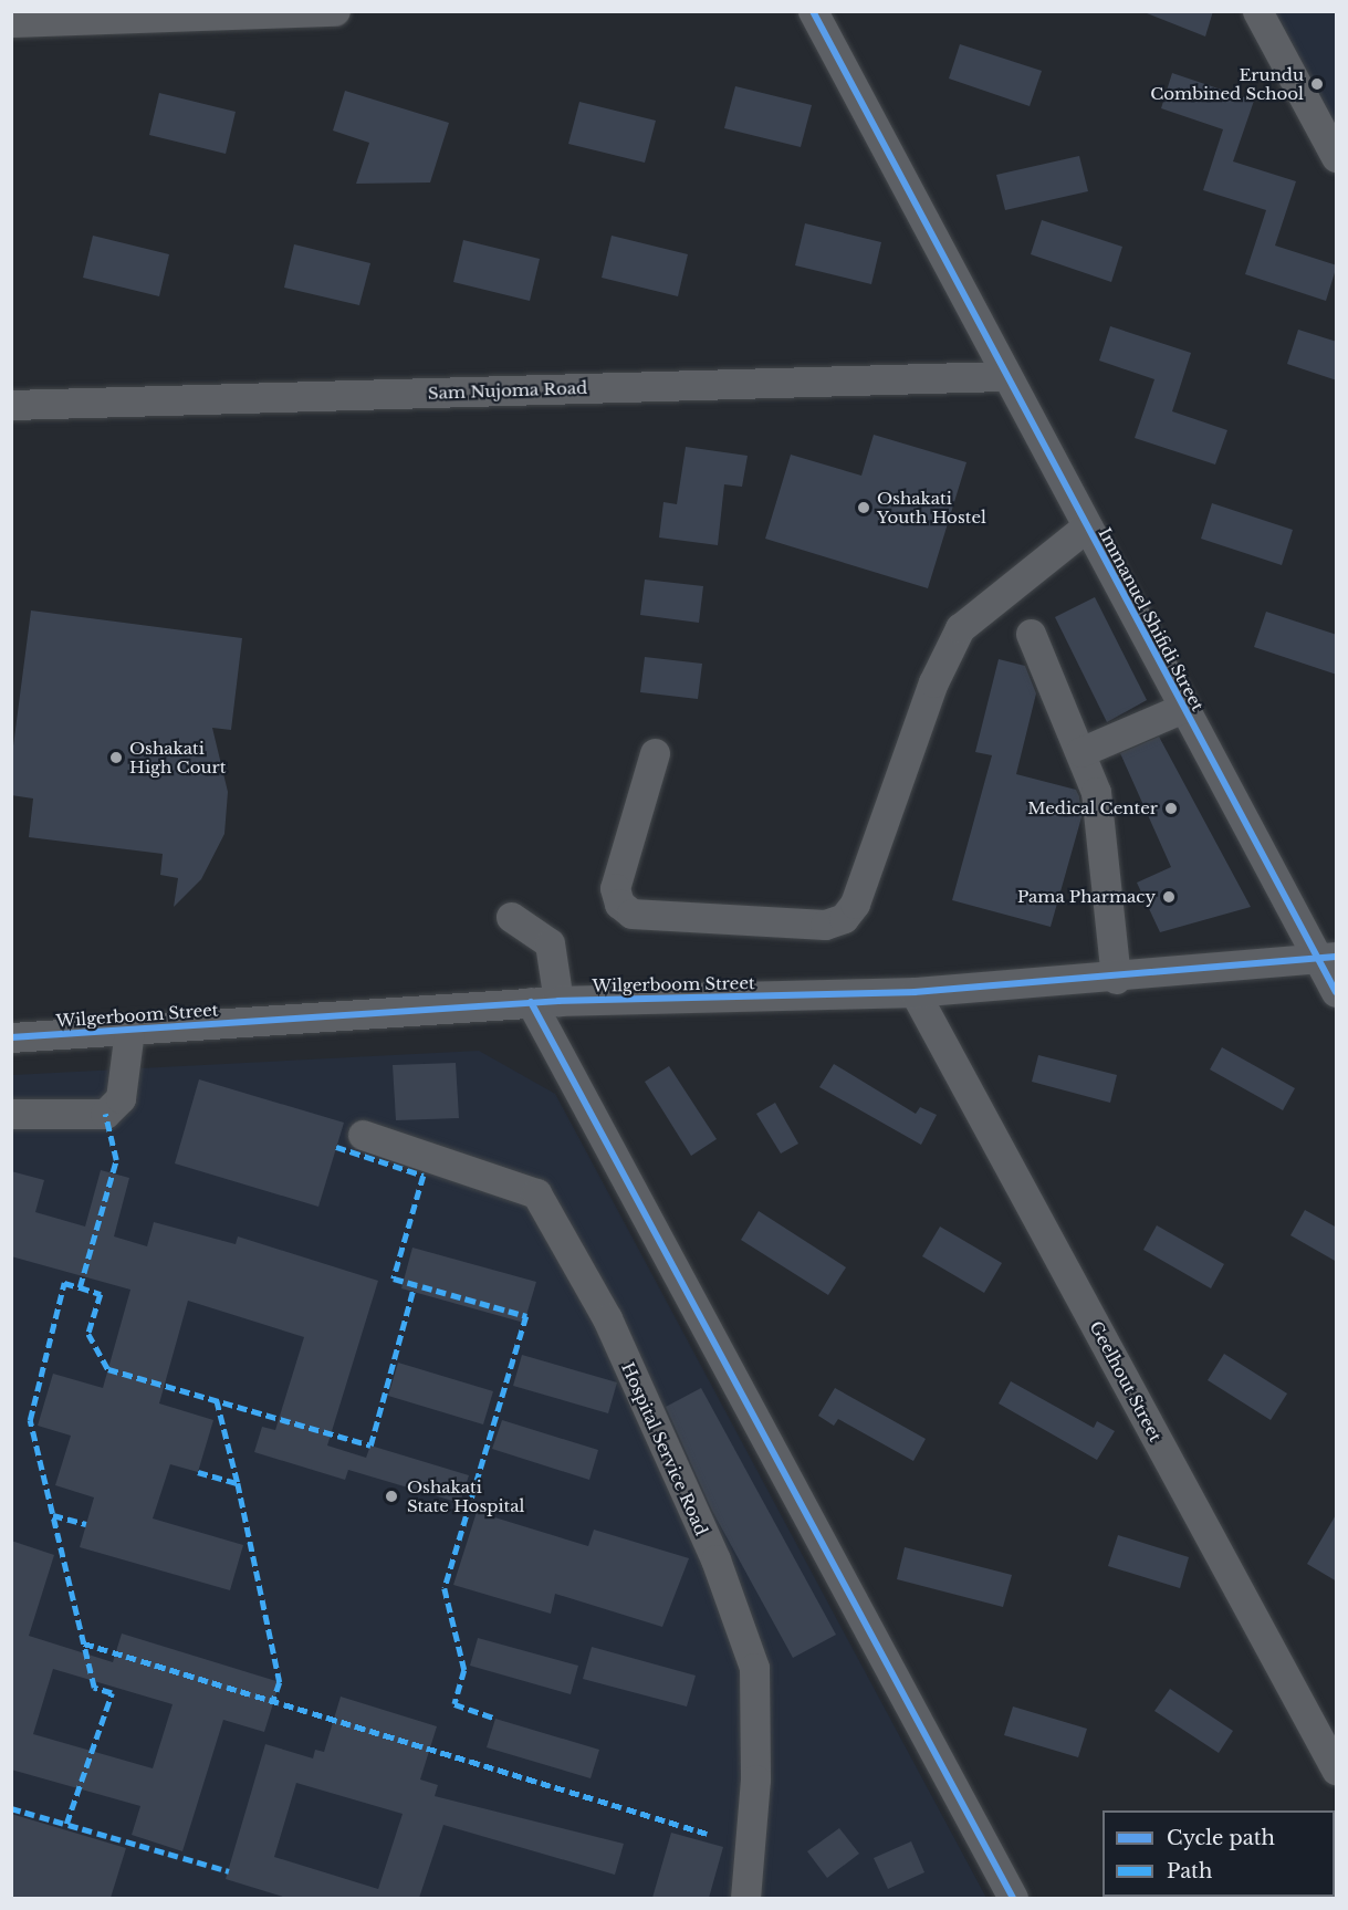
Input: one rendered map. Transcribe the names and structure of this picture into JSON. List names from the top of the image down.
{
  "streets": {
    "street": [
      "Sam Nujoma Road",
      "Immanuel Shifidi Street",
      "Wilgerboom Street",
      "Geelhout Street",
      "Hospital Service Road"
    ]
  },
  "crossings": [
    ["Sam Nujoma Road", "Immanuel Shifidi Street"],
    ["Immanuel Shifidi Street", "Wilgerboom Street"],
    ["Wilgerboom Street", "Geelhout Street"]
  ],
  "places": [
    "Erundu Combined School",
    "Oshakati Youth Hostel",
    "Oshakati High Court",
    "Medical Center",
    "Pama Pharmacy",
    "Oshakati State Hospital"
  ],
  "legend": ["Cycle path", "Path"]
}
